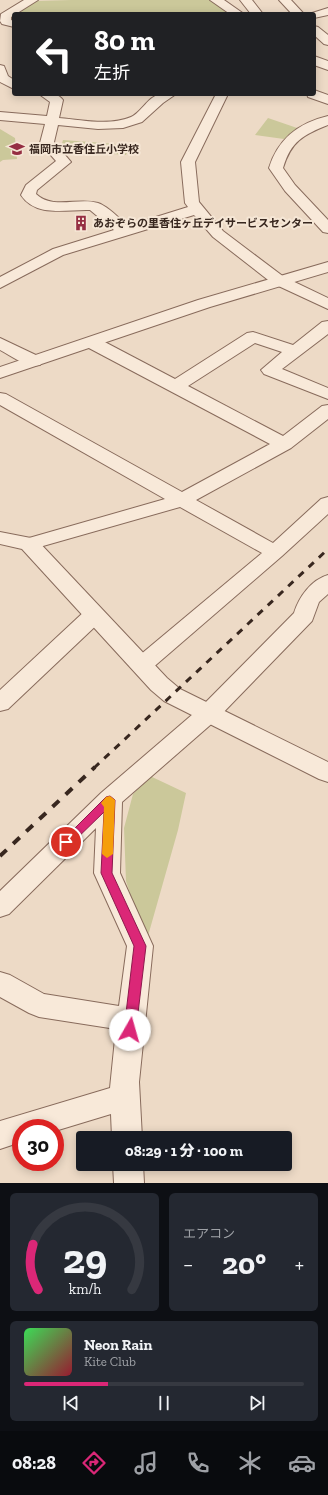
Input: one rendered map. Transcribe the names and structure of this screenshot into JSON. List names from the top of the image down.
{
  "places": {
    "school or university": ["福岡市立香住丘小学校"],
    "building": ["あおぞらの里香住ヶ丘デイサービスセンター"]
  },
  "page": {
    "turn": ["80 m", "左折"],
    "limit": "30",
    "trip": "08:29 · 1 分 · 100 m",
    "tile": "エアコン",
    "heat": ["−", "20°", "+"],
    "song": ["Neon Rain", "Kite Club"],
    "tabs": "08:28",
    "gauge": ["29", "km/h"]
  }
}
